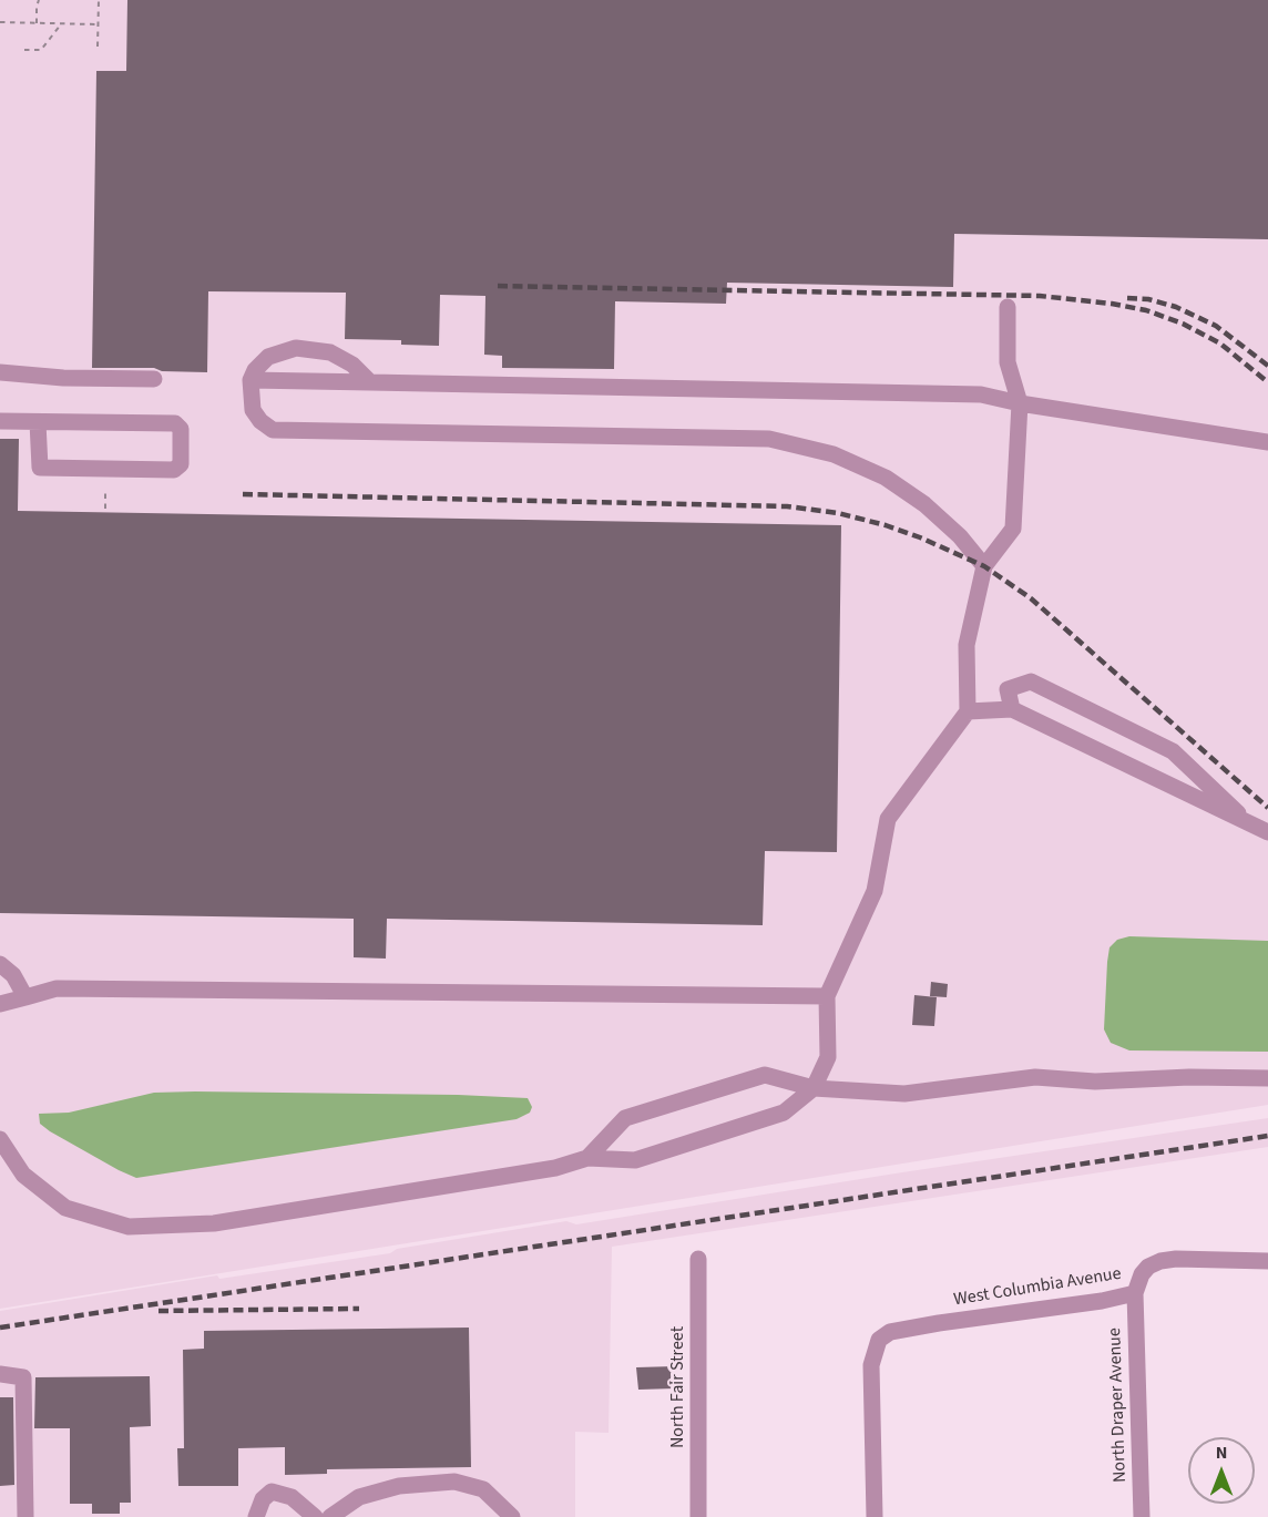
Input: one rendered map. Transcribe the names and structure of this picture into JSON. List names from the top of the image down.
{
  "streets": {
    "street": ["West Columbia Avenue", "North Fair Street", "North Draper Avenue"]
  },
  "crossings": [
    ["West Columbia Avenue", "North Draper Avenue"]
  ],
  "north": "top"
}
